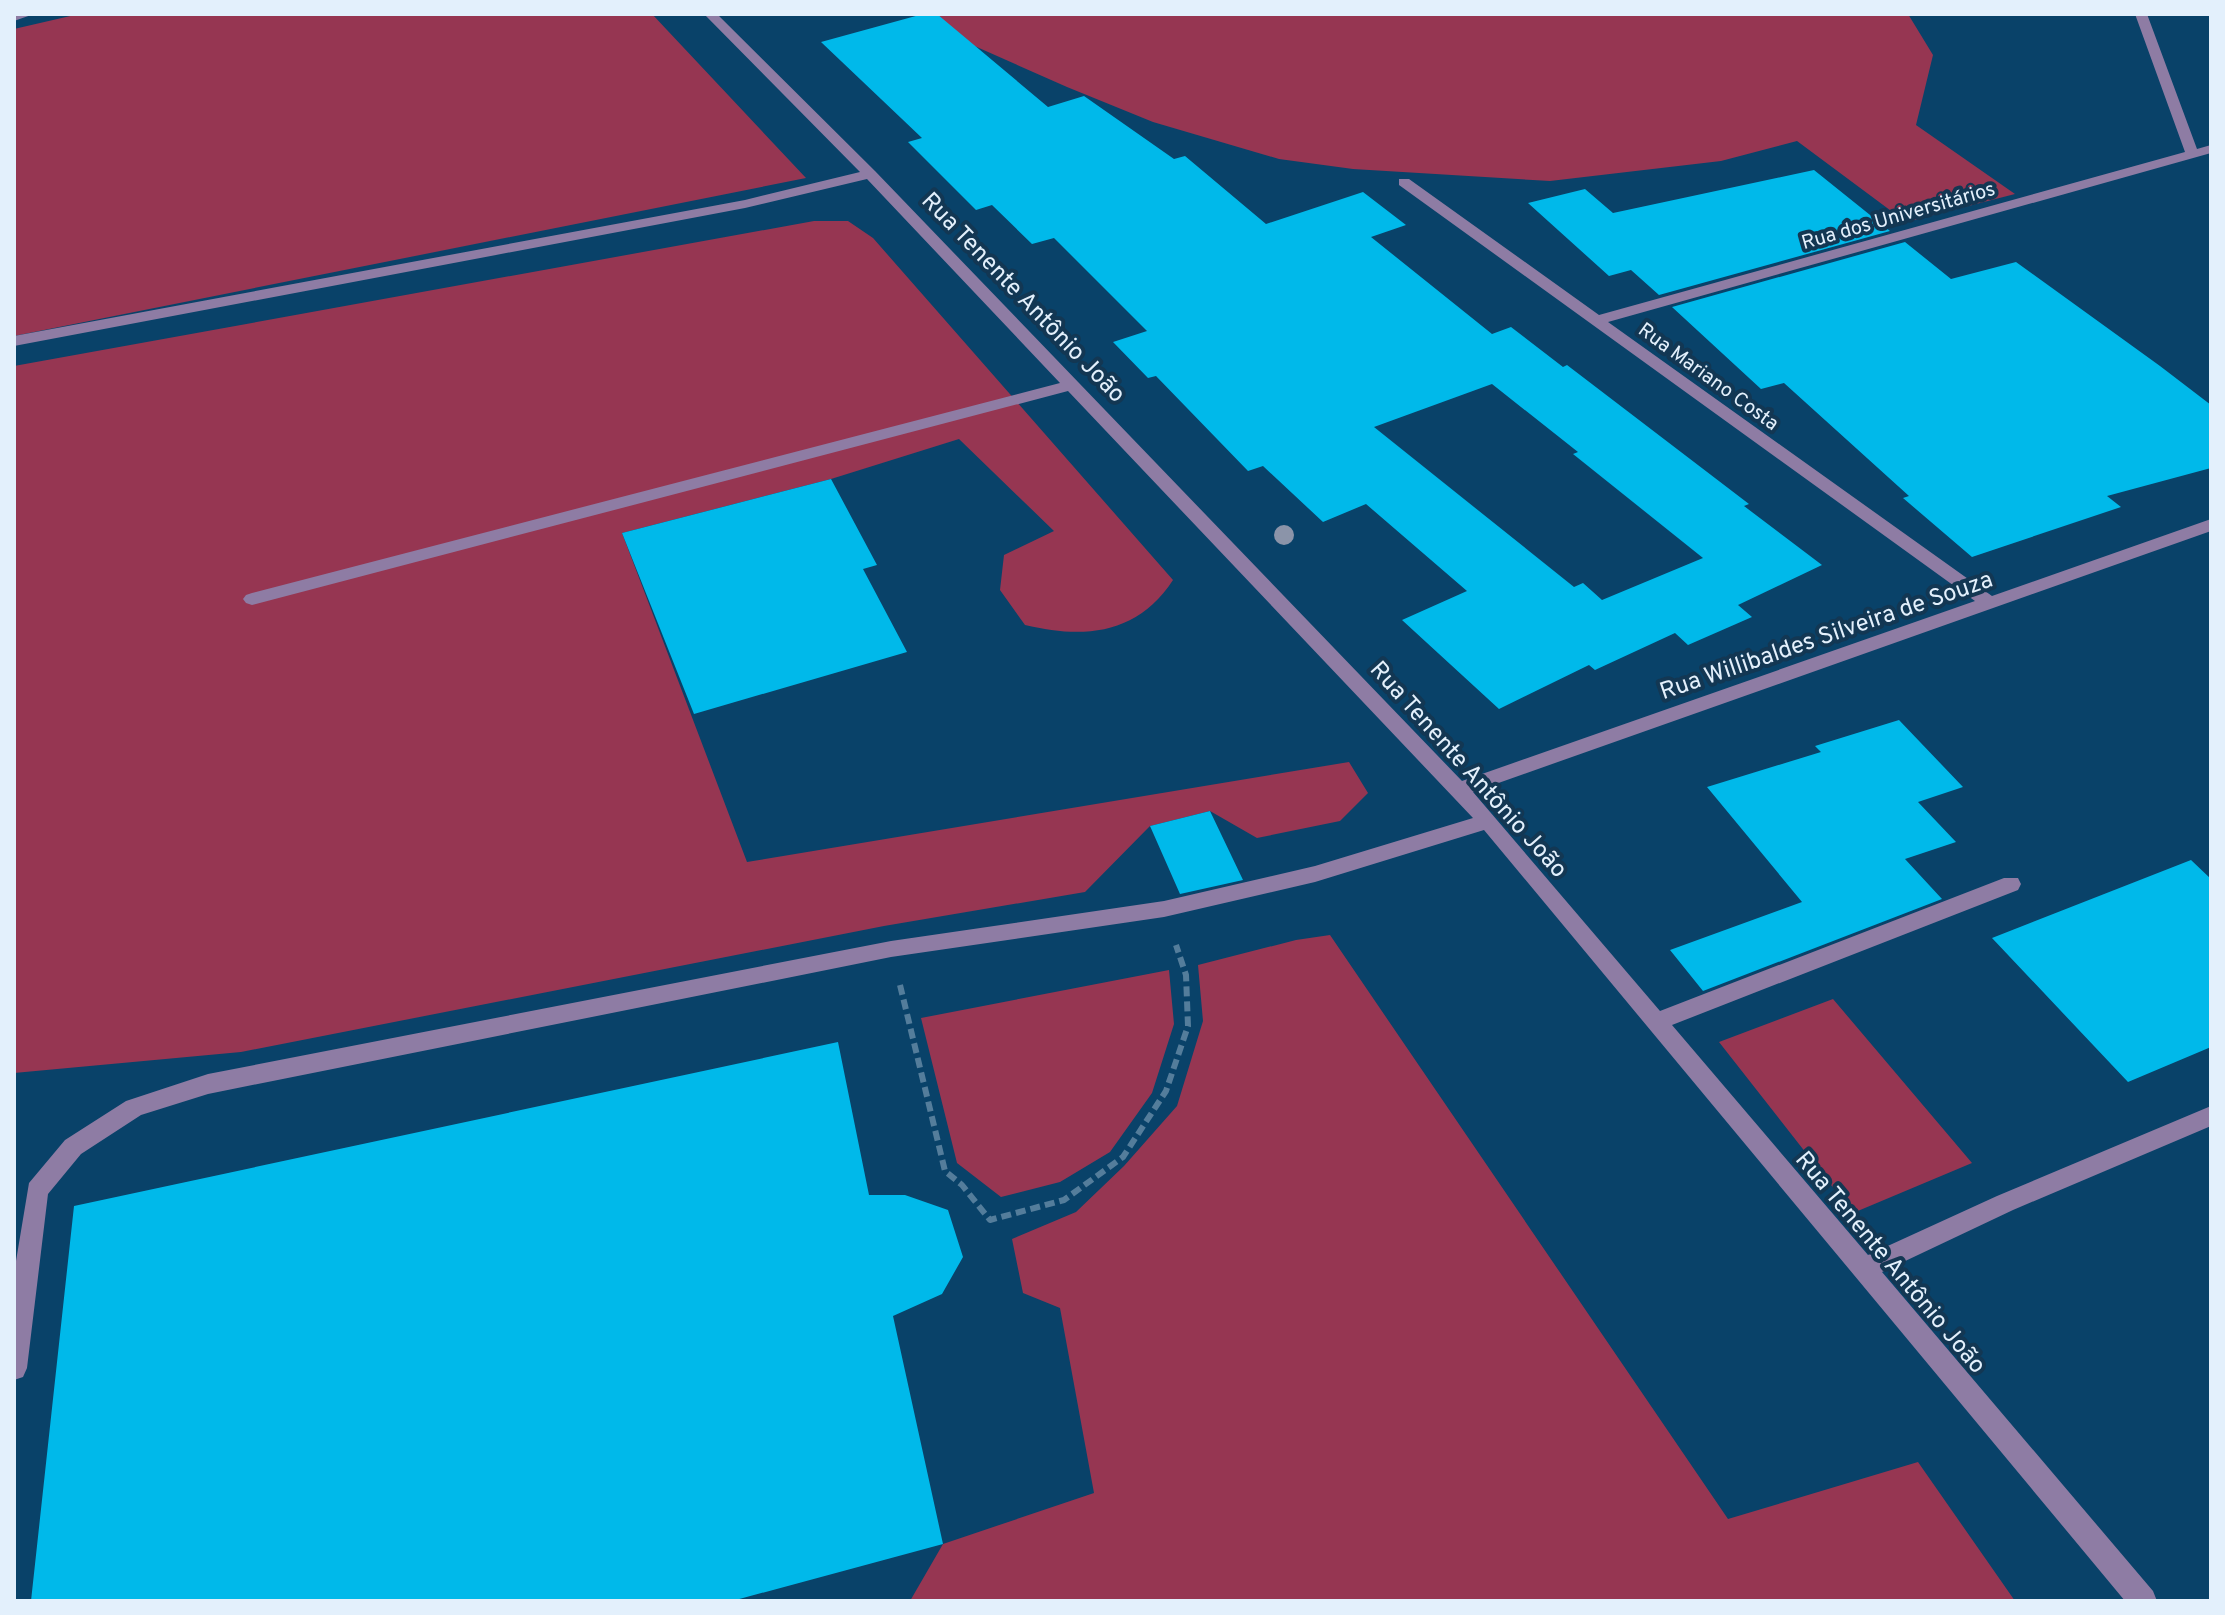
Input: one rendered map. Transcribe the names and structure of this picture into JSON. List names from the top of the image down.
{
  "streets": {
    "street": [
      "Rua dos Universitários",
      "Rua Tenente Antônio João",
      "Rua Mariano Costa",
      "Rua Willibaldes Silveira de Souza"
    ]
  },
  "crossings": [
    ["Rua dos Universitários", "Rua Mariano Costa"],
    ["Rua Tenente Antônio João", "Rua Willibaldes Silveira de Souza"],
    ["Rua Mariano Costa", "Rua Willibaldes Silveira de Souza"]
  ]
}
